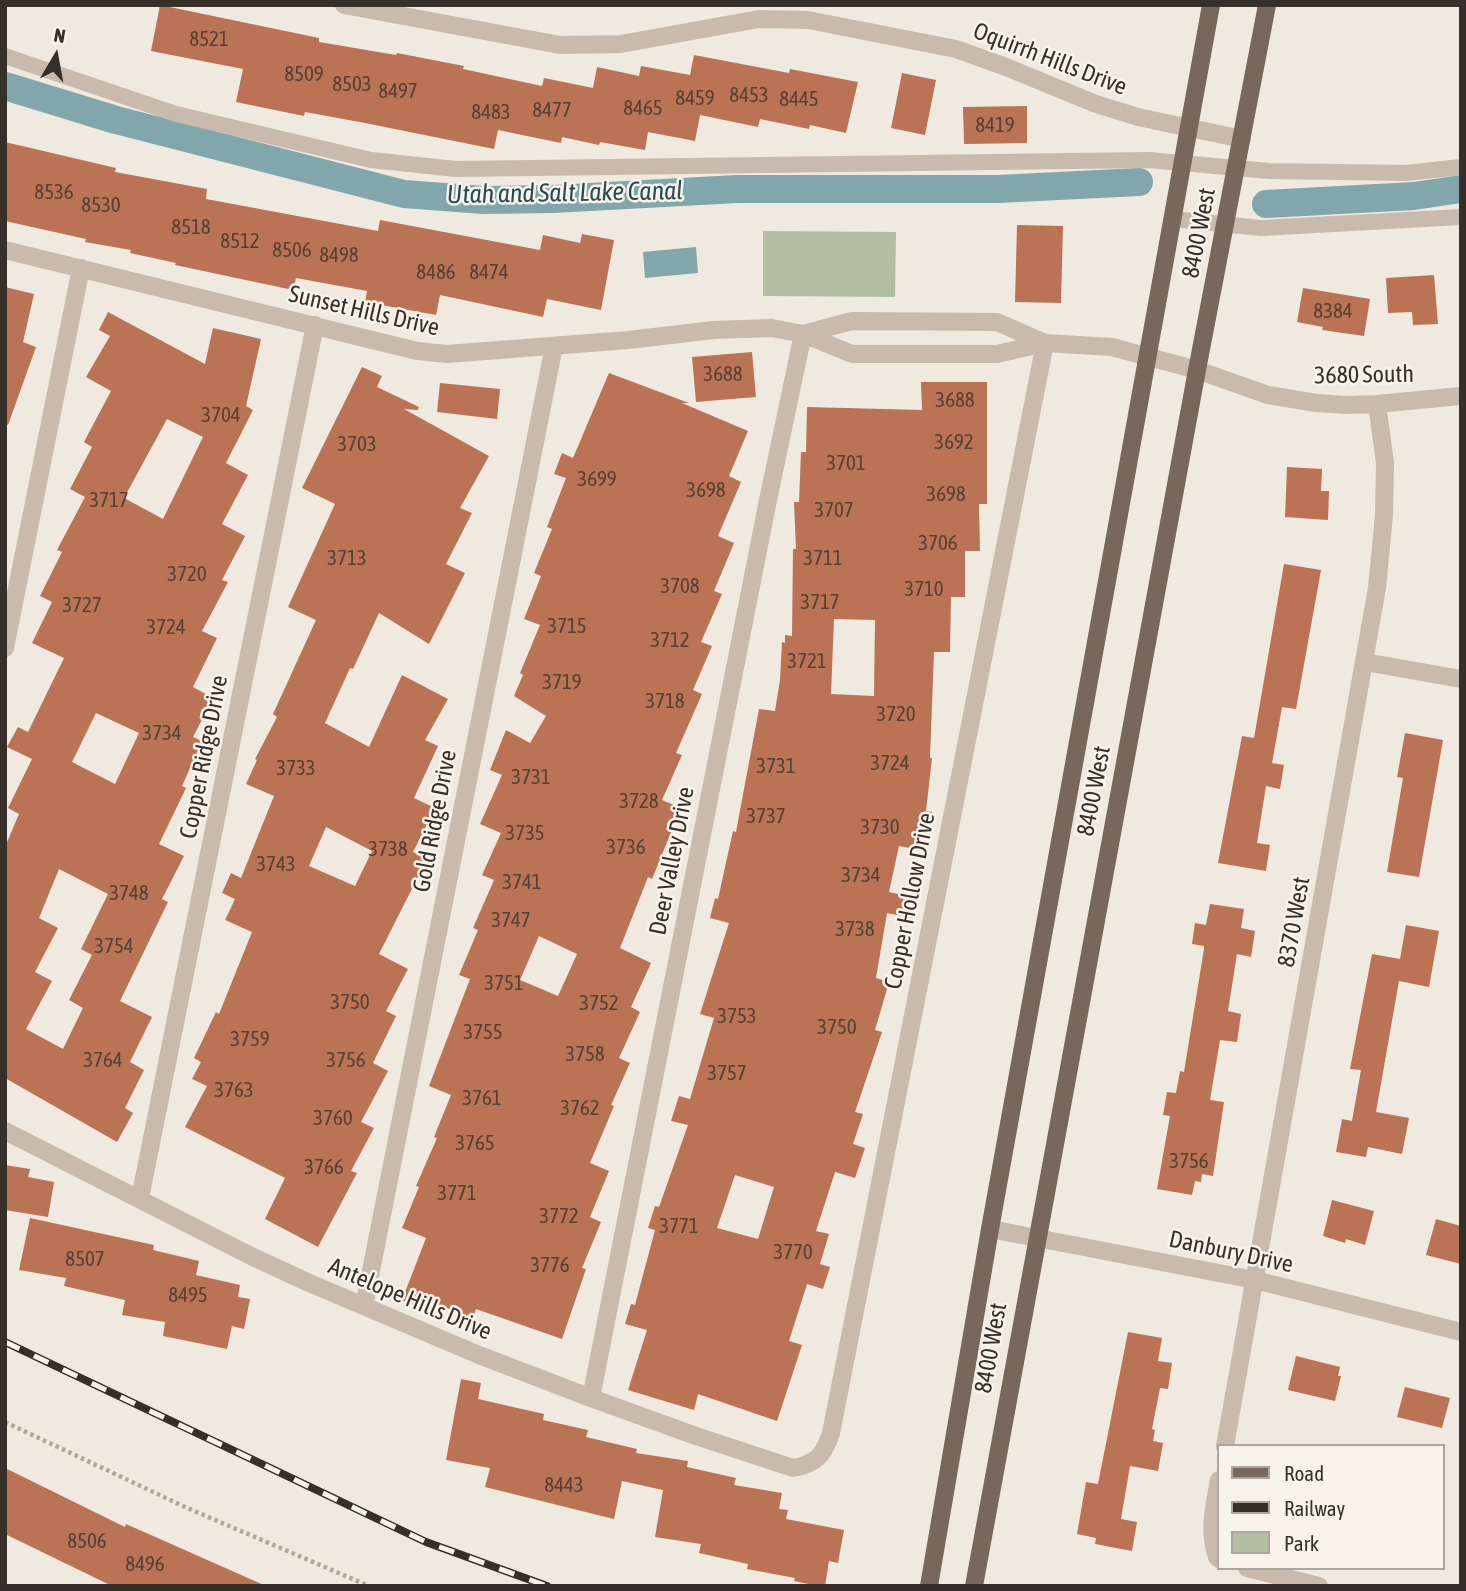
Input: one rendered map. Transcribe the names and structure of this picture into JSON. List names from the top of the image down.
{
  "streets": {
    "main road": ["8400 West"],
    "street": [
      "Oquirrh Hills Drive",
      "Sunset Hills Drive",
      "3680 South",
      "Copper Ridge Drive",
      "Gold Ridge Drive",
      "Deer Valley Drive",
      "Copper Hollow Drive",
      "8370 West",
      "Danbury Drive",
      "Antelope Hills Drive"
    ]
  },
  "crossings": [
    ["Oquirrh Hills Drive", "8400 West"],
    ["8400 West", "Sunset Hills Drive"],
    ["8400 West", "3680 South"],
    ["8400 West", "Danbury Drive"],
    ["Sunset Hills Drive", "3680 South"],
    ["Sunset Hills Drive", "Copper Ridge Drive"],
    ["Sunset Hills Drive", "Gold Ridge Drive"],
    ["Sunset Hills Drive", "Deer Valley Drive"],
    ["Sunset Hills Drive", "Copper Hollow Drive"],
    ["3680 South", "8370 West"],
    ["Copper Ridge Drive", "Antelope Hills Drive"],
    ["Gold Ridge Drive", "Antelope Hills Drive"],
    ["Deer Valley Drive", "Antelope Hills Drive"],
    ["Copper Hollow Drive", "Antelope Hills Drive"],
    ["8370 West", "Danbury Drive"]
  ],
  "water": ["Utah and Salt Lake Canal"],
  "house_numbers": [
    "8521",
    "8509",
    "8503",
    "8497",
    "8453",
    "8459",
    "8445",
    "8465",
    "8477",
    "8483",
    "8419",
    "8536",
    "8530",
    "8518",
    "8512",
    "8506",
    "8498",
    "8486",
    "8474",
    "8384",
    "3688",
    "3688",
    "3704",
    "3692",
    "3703",
    "3701",
    "3699",
    "3698",
    "3698",
    "3717",
    "3707",
    "3706",
    "3713",
    "3711",
    "3720",
    "3708",
    "3710",
    "3717",
    "3727",
    "3715",
    "3724",
    "3712",
    "3721",
    "3719",
    "3718",
    "3720",
    "3734",
    "3724",
    "3731",
    "3733",
    "3731",
    "3728",
    "3737",
    "3730",
    "3735",
    "3736",
    "3738",
    "3743",
    "3734",
    "3741",
    "3748",
    "3747",
    "3738",
    "3754",
    "3751",
    "3750",
    "3752",
    "3753",
    "3750",
    "3755",
    "3759",
    "3758",
    "3764",
    "3756",
    "3757",
    "3763",
    "3761",
    "3762",
    "3760",
    "3765",
    "3756",
    "3766",
    "3771",
    "3772",
    "3771",
    "3770",
    "8507",
    "3776",
    "8495",
    "8443",
    "8506",
    "8496"
  ],
  "legend": ["Road", "Railway", "Park"],
  "north": "top"
}
